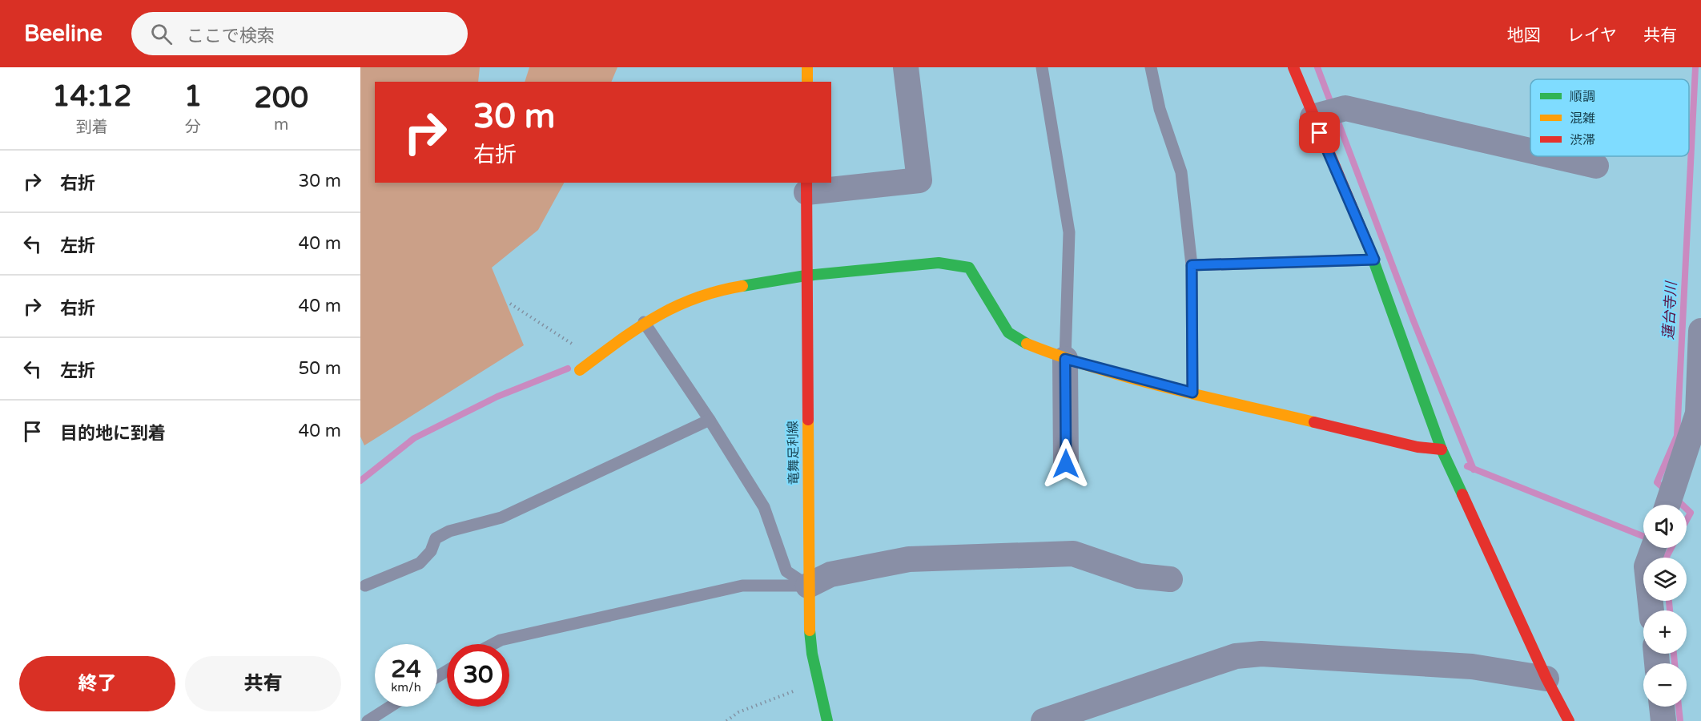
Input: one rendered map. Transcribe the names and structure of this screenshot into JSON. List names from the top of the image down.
{
  "streets": {
    "street": ["竜舞足利線"]
  },
  "water": ["蓮台寺川"],
  "legend": ["順調", "混雑", "渋滞"],
  "page": {
    "header": "Beeline",
    "search": "ここで検索",
    "nav": ["地図", "レイヤ", "共有"],
    "eta": [
      "14:12",
      "到着",
      "1",
      "分",
      "200",
      "m"
    ],
    "turn": ["30 m", "右折"],
    "list": [
      {
        "name": "右折",
        "value": "30 m"
      },
      {
        "name": "左折",
        "value": "40 m"
      },
      {
        "name": "右折",
        "value": "40 m"
      },
      {
        "name": "左折",
        "value": "50 m"
      },
      {
        "name": "目的地に到着",
        "value": "40 m"
      }
    ],
    "map_buttons": ["+", "−"],
    "speed": "24 km/h",
    "limit": "30",
    "buttons": ["終了", "共有"]
  }
}
